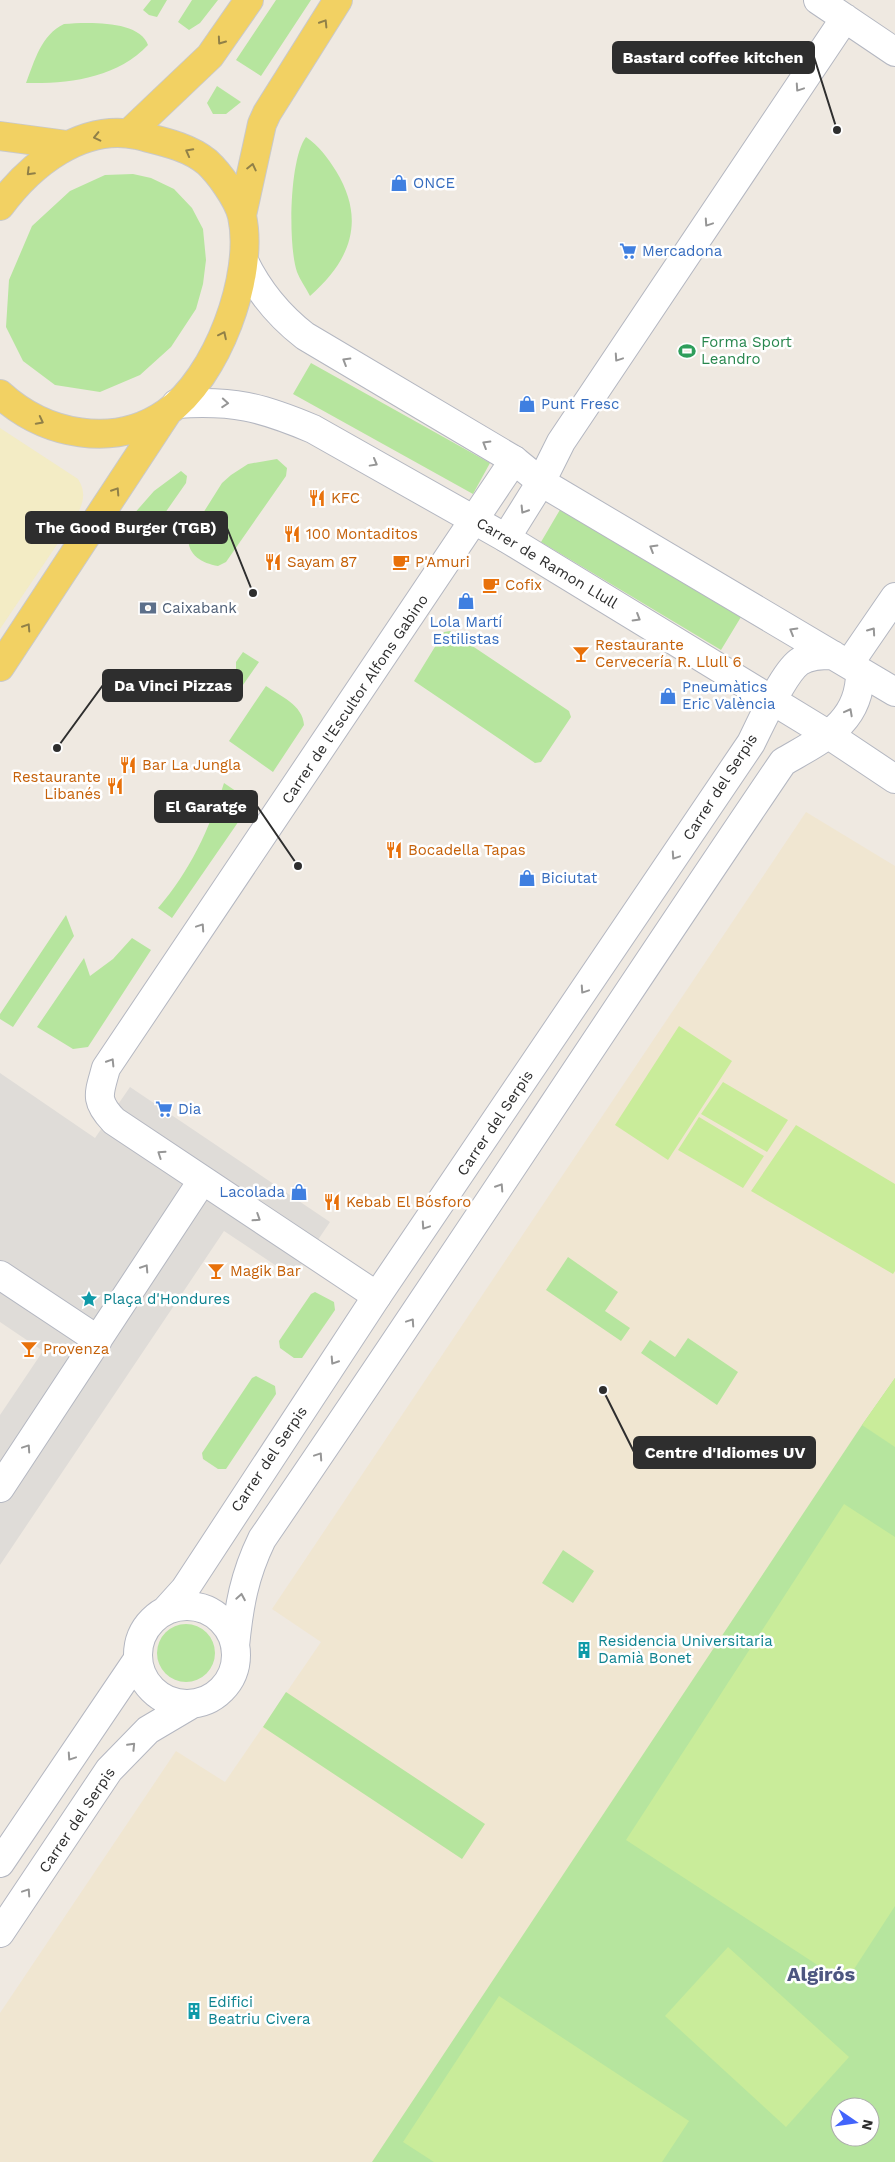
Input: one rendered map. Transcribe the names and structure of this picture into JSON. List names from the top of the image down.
{
  "streets": {
    "street": ["Carrer de Ramon Llull", "Carrer de l'Escultor Alfons Gabino", "Carrer del Serpis"]
  },
  "crossings": [
    ["Carrer de Ramon Llull", "Carrer de l'Escultor Alfons Gabino"],
    ["Carrer de Ramon Llull", "Carrer del Serpis"]
  ],
  "one_way": ["Carrer de l'Escultor Alfons Gabino"],
  "districts": ["Algirós"],
  "places": {
    "other": [
      "Bastard coffee kitchen",
      "The Good Burger (TGB)",
      "Da Vinci Pizzas",
      "El Garatge",
      "Centre d'Idiomes UV"
    ],
    "shop": [
      "ONCE",
      "Punt Fresc",
      "Lola Martí Estilistas",
      "Pneumàtics Eric València",
      "Biciutat",
      "Lacolada"
    ],
    "supermarket": ["Mercadona", "Dia"],
    "sports": ["Forma Sport Leandro"],
    "restaurant": [
      "KFC",
      "100 Montaditos",
      "Sayam 87",
      "Bar La Jungla",
      "Restaurante Libanés",
      "Bocadella Tapas",
      "Kebab El Bósforo"
    ],
    "cafe": ["P'Amuri", "Cofix"],
    "bank": ["Caixabank"],
    "bar": ["Restaurante Cervecería R. Llull 6", "Magik Bar", "Provenza"],
    "place": ["Plaça d'Hondures"],
    "building": ["Residencia Universitaria Damià Bonet", "Edifici Beatriu Civera"]
  },
  "north": "right"
}
